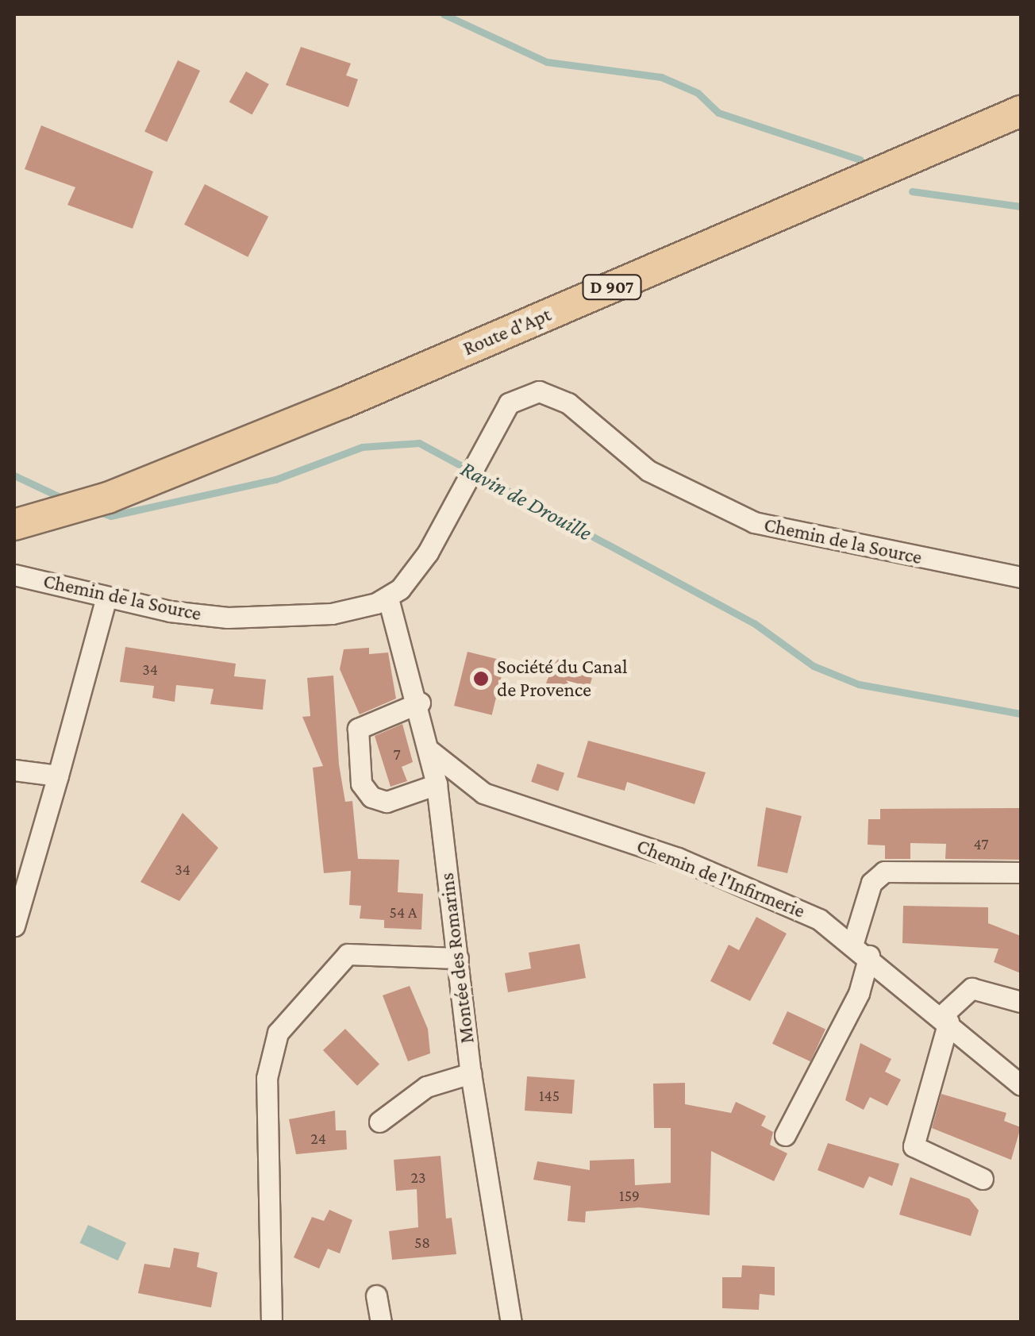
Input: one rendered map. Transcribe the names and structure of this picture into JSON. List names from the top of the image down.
{
  "streets": {
    "main road": ["D 907", "Route d'Apt"],
    "street": ["Chemin de la Source", "Chemin de l'Infirmerie", "Montée des Romarins"]
  },
  "crossings": [
    ["Chemin de la Source", "Montée des Romarins"],
    ["Chemin de l'Infirmerie", "Montée des Romarins"]
  ],
  "water": ["Ravin de Drouille"],
  "places": ["Société du Canal de Provence"],
  "house_numbers": [
    "34",
    "7",
    "47",
    "34",
    "54 A",
    "145",
    "24",
    "23",
    "159",
    "58"
  ]
}
